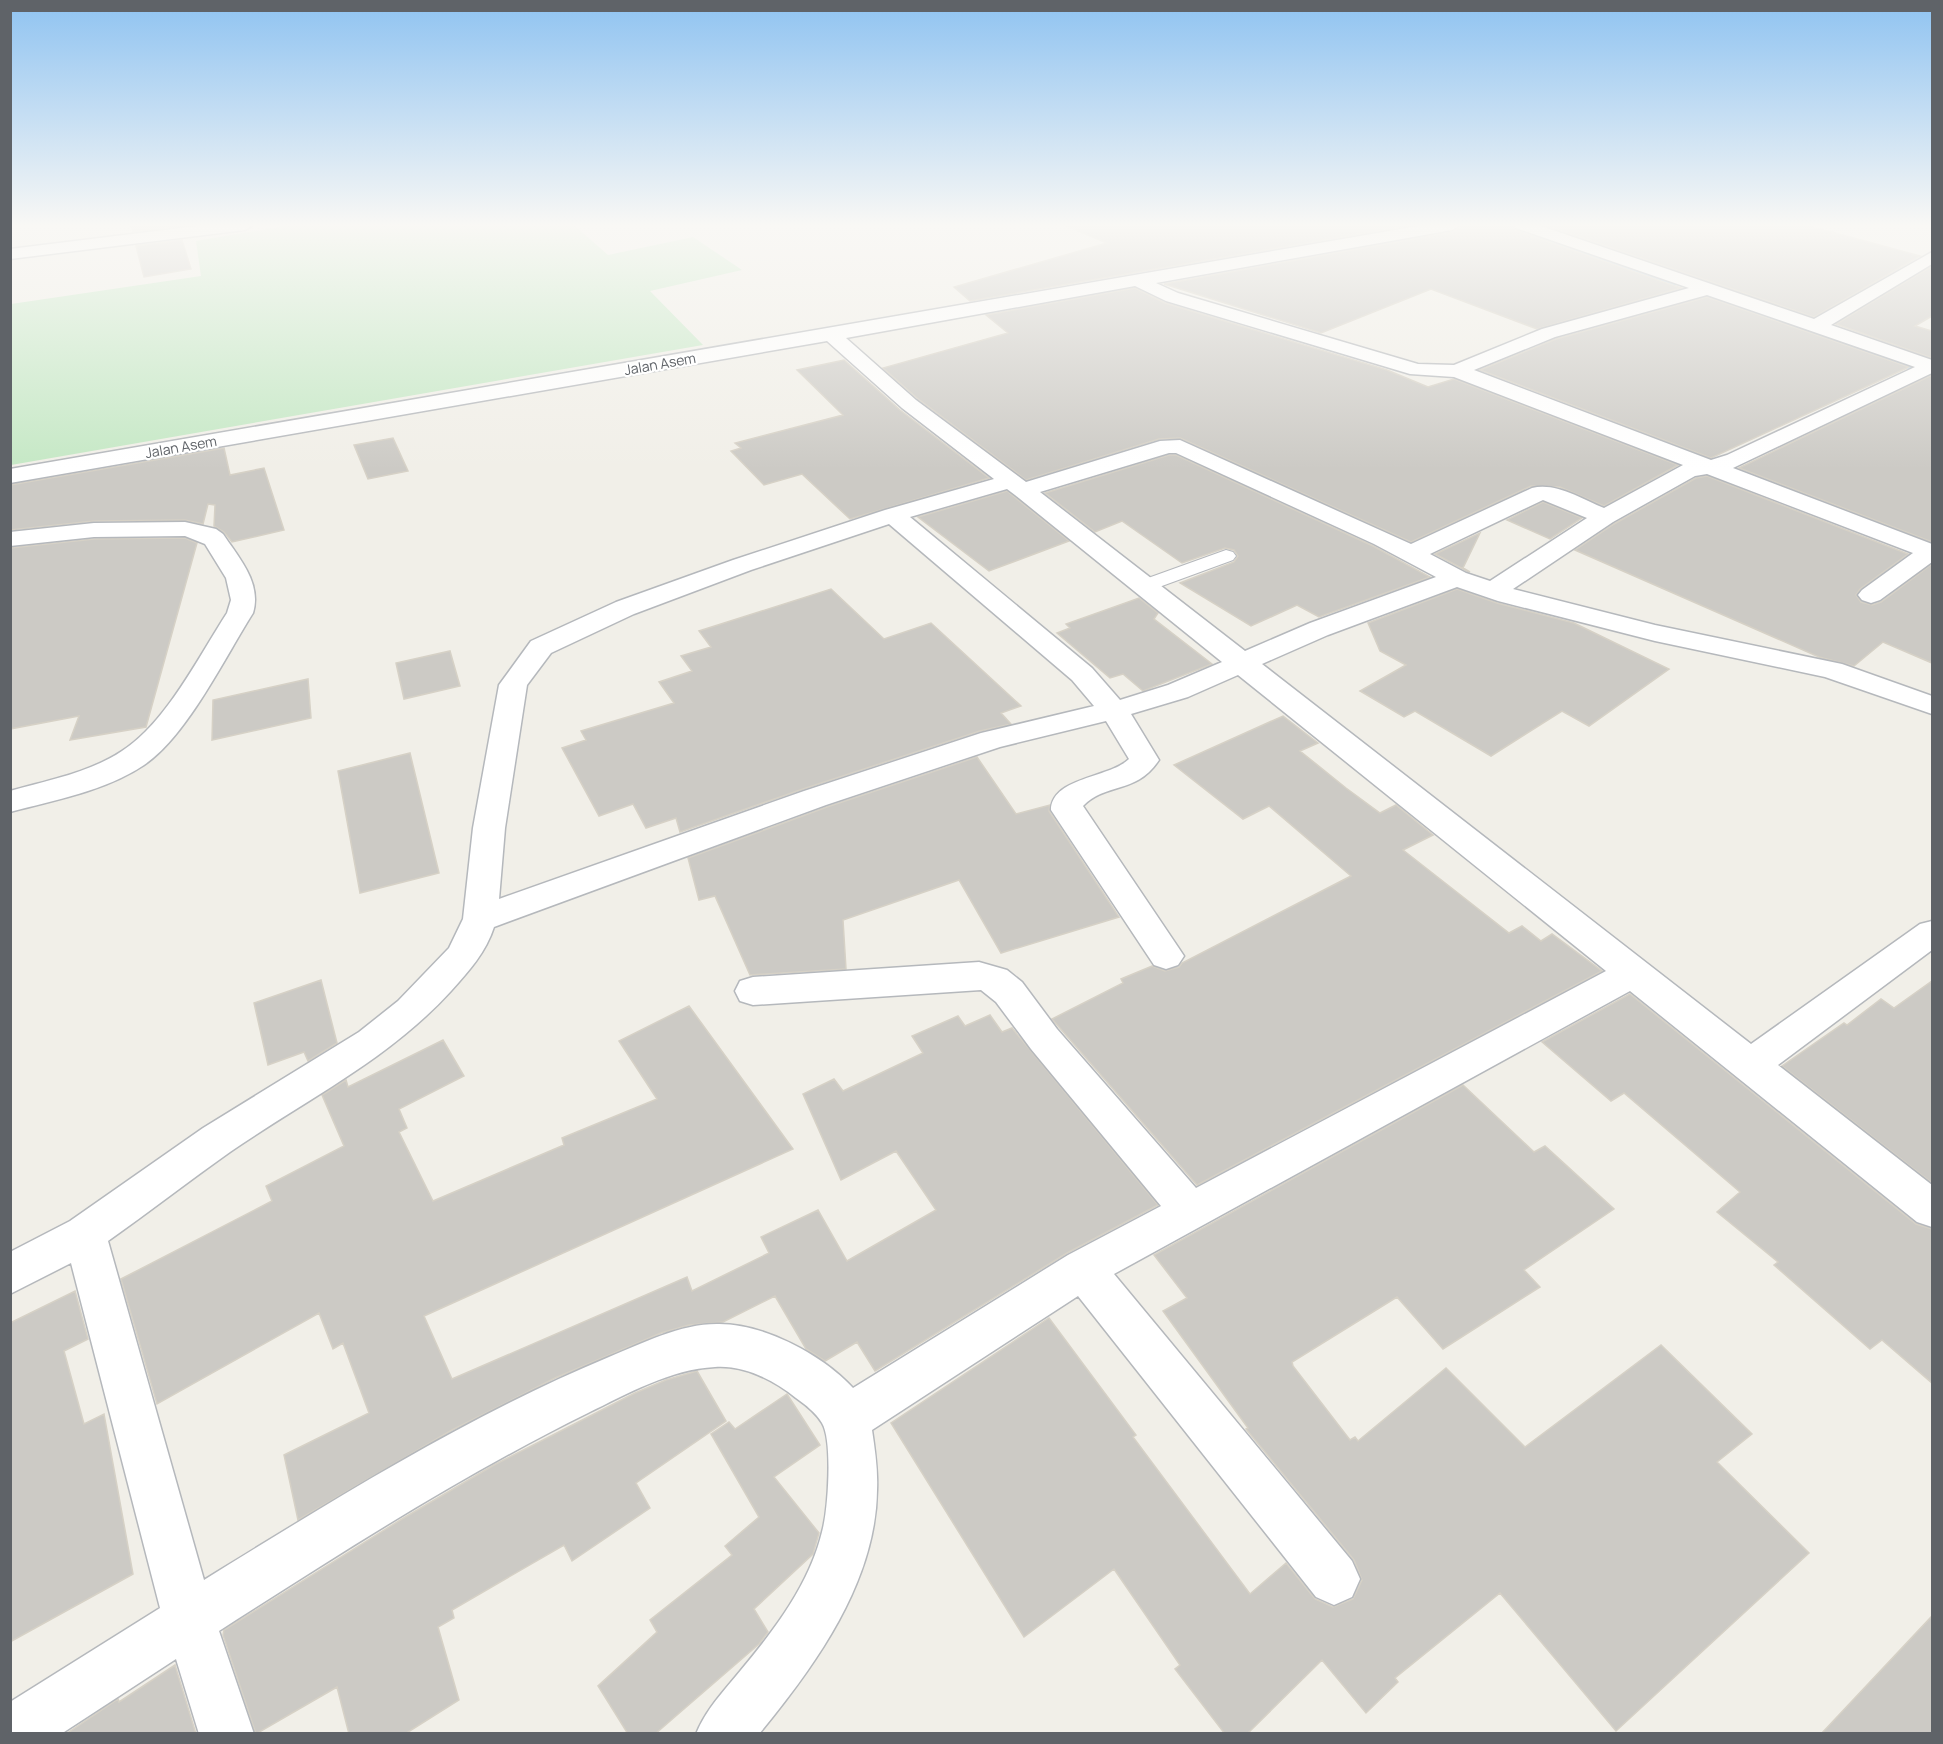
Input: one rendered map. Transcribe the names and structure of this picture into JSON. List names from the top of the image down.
{
  "streets": {
    "street": ["Jalan Asem"]
  }
}
